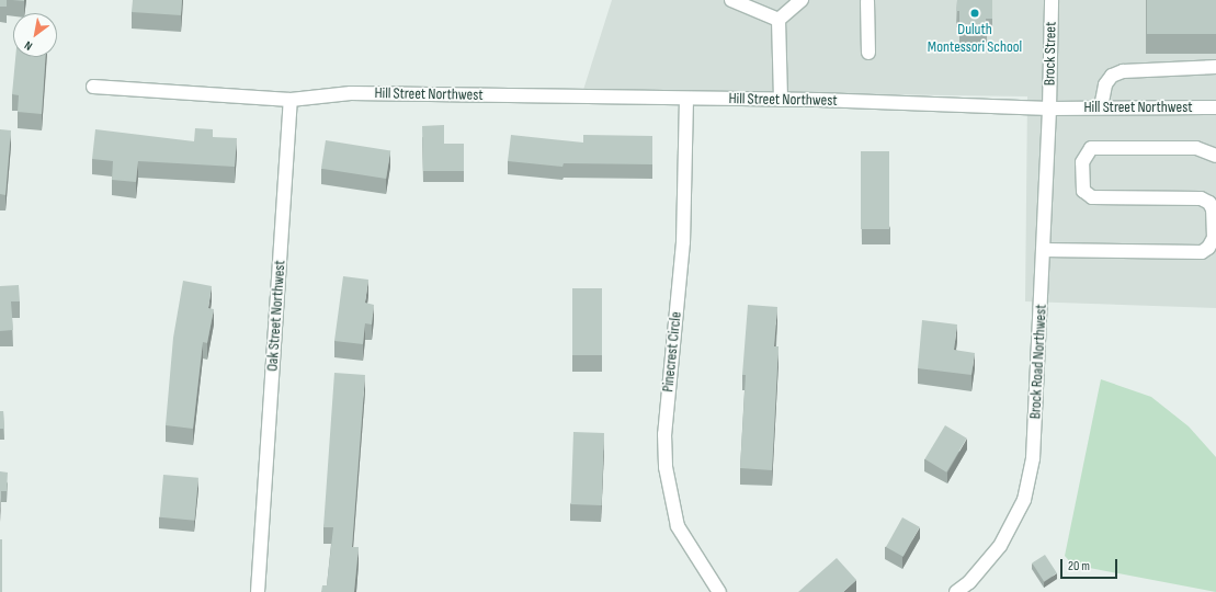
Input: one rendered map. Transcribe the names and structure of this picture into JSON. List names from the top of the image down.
{
  "streets": {
    "street": [
      "Brock Street",
      "Hill Street Northwest",
      "Oak Street Northwest",
      "Pinecrest Circle",
      "Brock Road Northwest"
    ]
  },
  "crossings": [
    ["Brock Street", "Hill Street Northwest"],
    ["Brock Street", "Brock Road Northwest"],
    ["Hill Street Northwest", "Oak Street Northwest"],
    ["Hill Street Northwest", "Pinecrest Circle"],
    ["Hill Street Northwest", "Brock Road Northwest"]
  ],
  "places": ["Duluth Montessori School"],
  "scale_bar": "20 m",
  "north": "bottom left"
}
